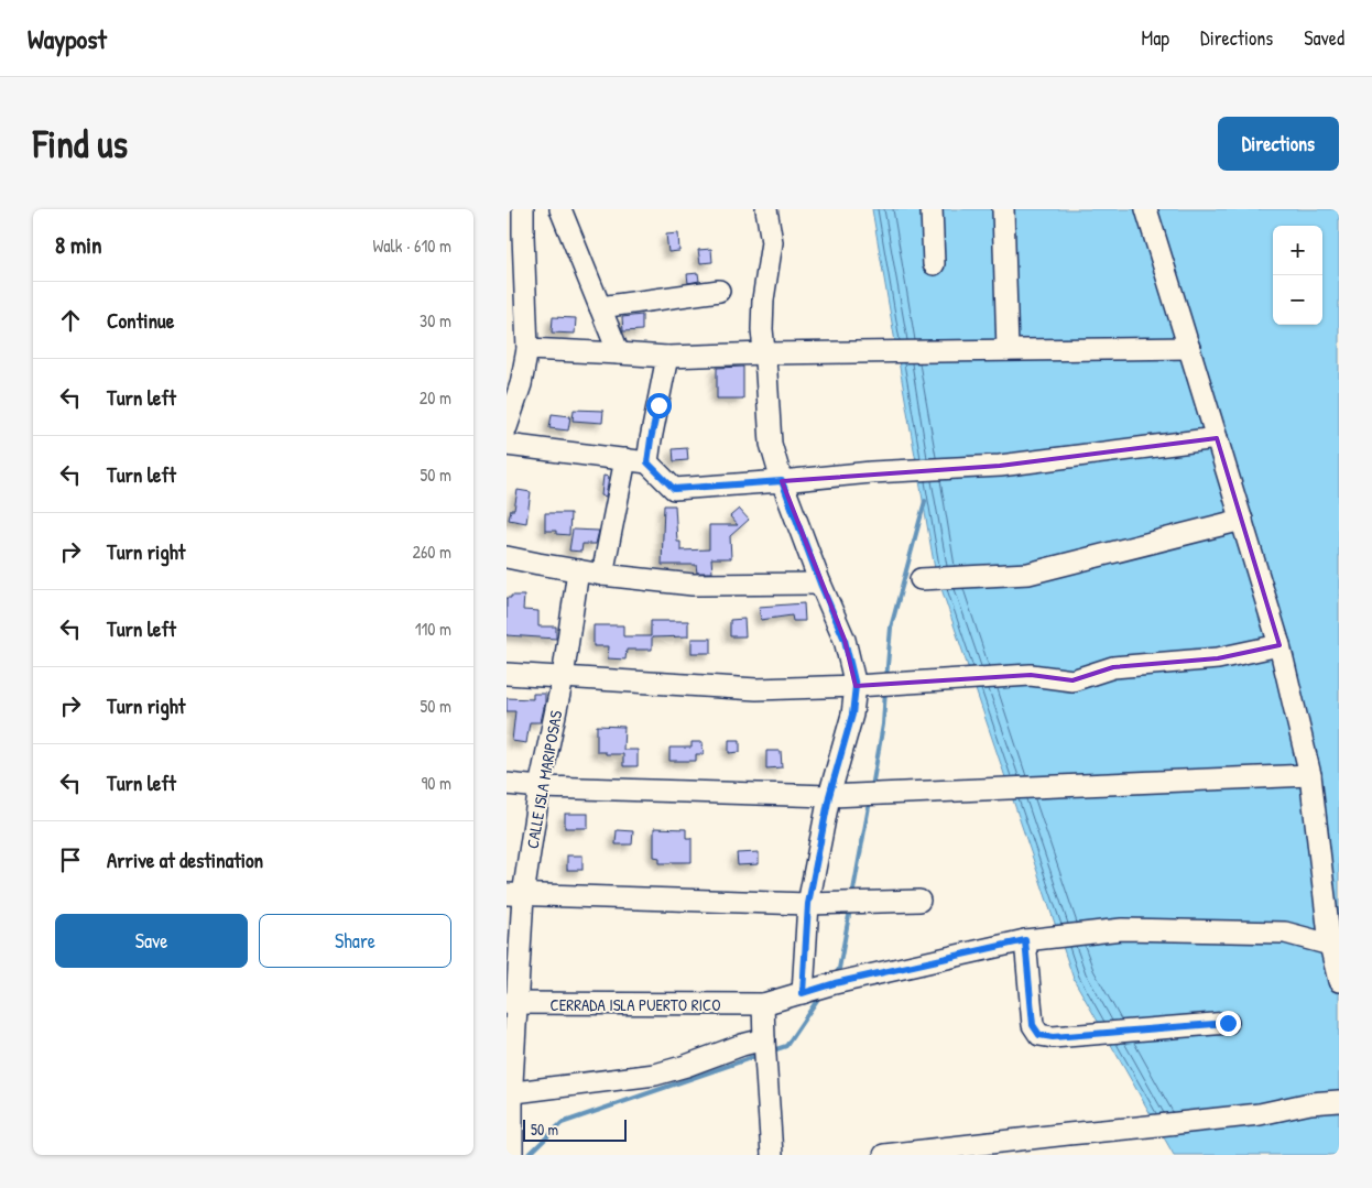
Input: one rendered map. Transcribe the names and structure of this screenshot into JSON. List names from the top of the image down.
{
  "streets": {
    "street": ["CALLE ISLA MARIPOSAS", "CERRADA ISLA PUERTO RICO"]
  },
  "crossings": [
    ["CALLE ISLA MARIPOSAS", "CERRADA ISLA PUERTO RICO"]
  ],
  "scale_bar": "50 m",
  "page": {
    "header": "Waypost",
    "nav": ["Map", "Directions", "Saved"],
    "buttons": [
      "Directions",
      ["Save", "Share"]
    ],
    "title": "Find us",
    "heading": ["8 min", "Walk · 610 m"],
    "map_buttons": ["+", "−"],
    "list": [
      ["Continue", "30 m"],
      ["Turn left", "20 m"],
      ["Turn left", "50 m"],
      ["Turn right", "260 m"],
      ["Turn left", "110 m"],
      ["Turn right", "50 m"],
      ["Turn left", "90 m"],
      "Arrive at destination"
    ],
    "scale": "50 m"
  }
}
